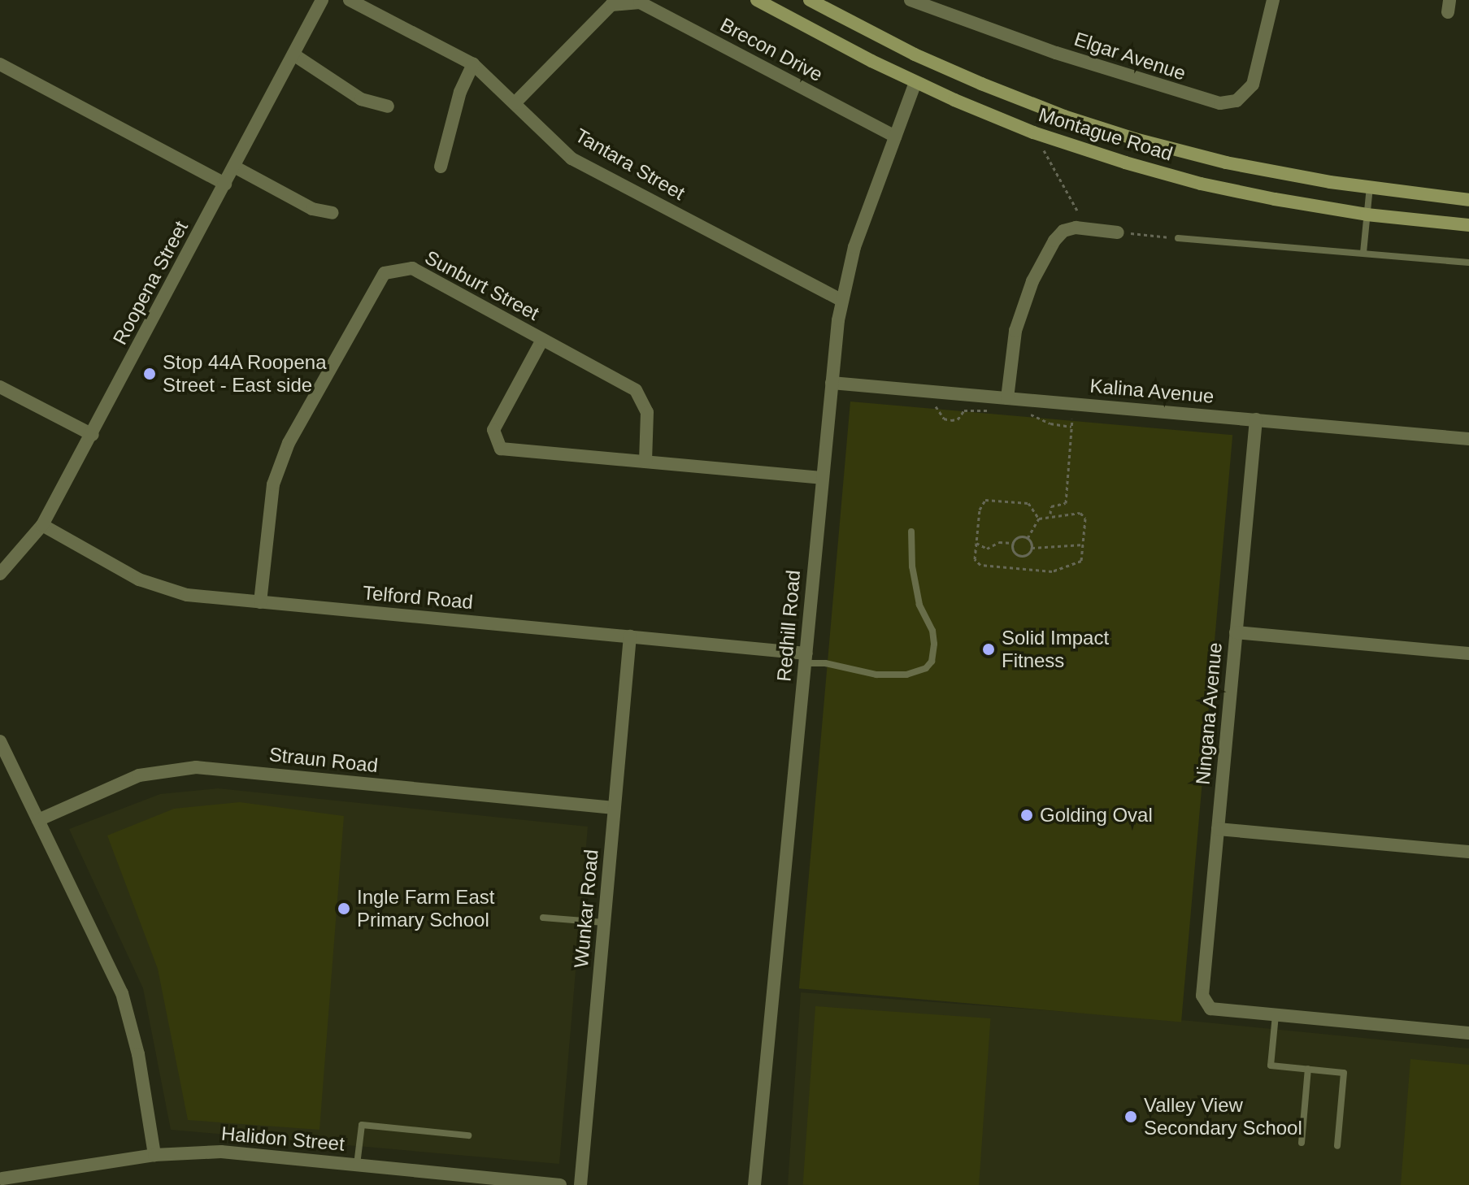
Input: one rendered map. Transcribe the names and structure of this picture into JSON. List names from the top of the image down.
{
  "streets": {
    "main road": ["Montague Road"],
    "street": [
      "Brecon Drive",
      "Elgar Avenue",
      "Tantara Street",
      "Roopena Street",
      "Sunburt Street",
      "Kalina Avenue",
      "Telford Road",
      "Redhill Road",
      "Ningana Avenue",
      "Straun Road",
      "Wunkar Road",
      "Halidon Street"
    ]
  },
  "crossings": [
    ["Brecon Drive", "Tantara Street"],
    ["Brecon Drive", "Redhill Road"],
    ["Montague Road", "Redhill Road"],
    ["Tantara Street", "Redhill Road"],
    ["Roopena Street", "Telford Road"],
    ["Sunburt Street", "Telford Road"],
    ["Kalina Avenue", "Redhill Road"],
    ["Kalina Avenue", "Ningana Avenue"],
    ["Telford Road", "Redhill Road"],
    ["Telford Road", "Wunkar Road"],
    ["Straun Road", "Wunkar Road"]
  ],
  "places": [
    "Stop 44A Roopena Street - East side",
    "Solid Impact Fitness",
    "Golding Oval",
    "Ingle Farm East Primary School",
    "Valley View Secondary School"
  ]
}
